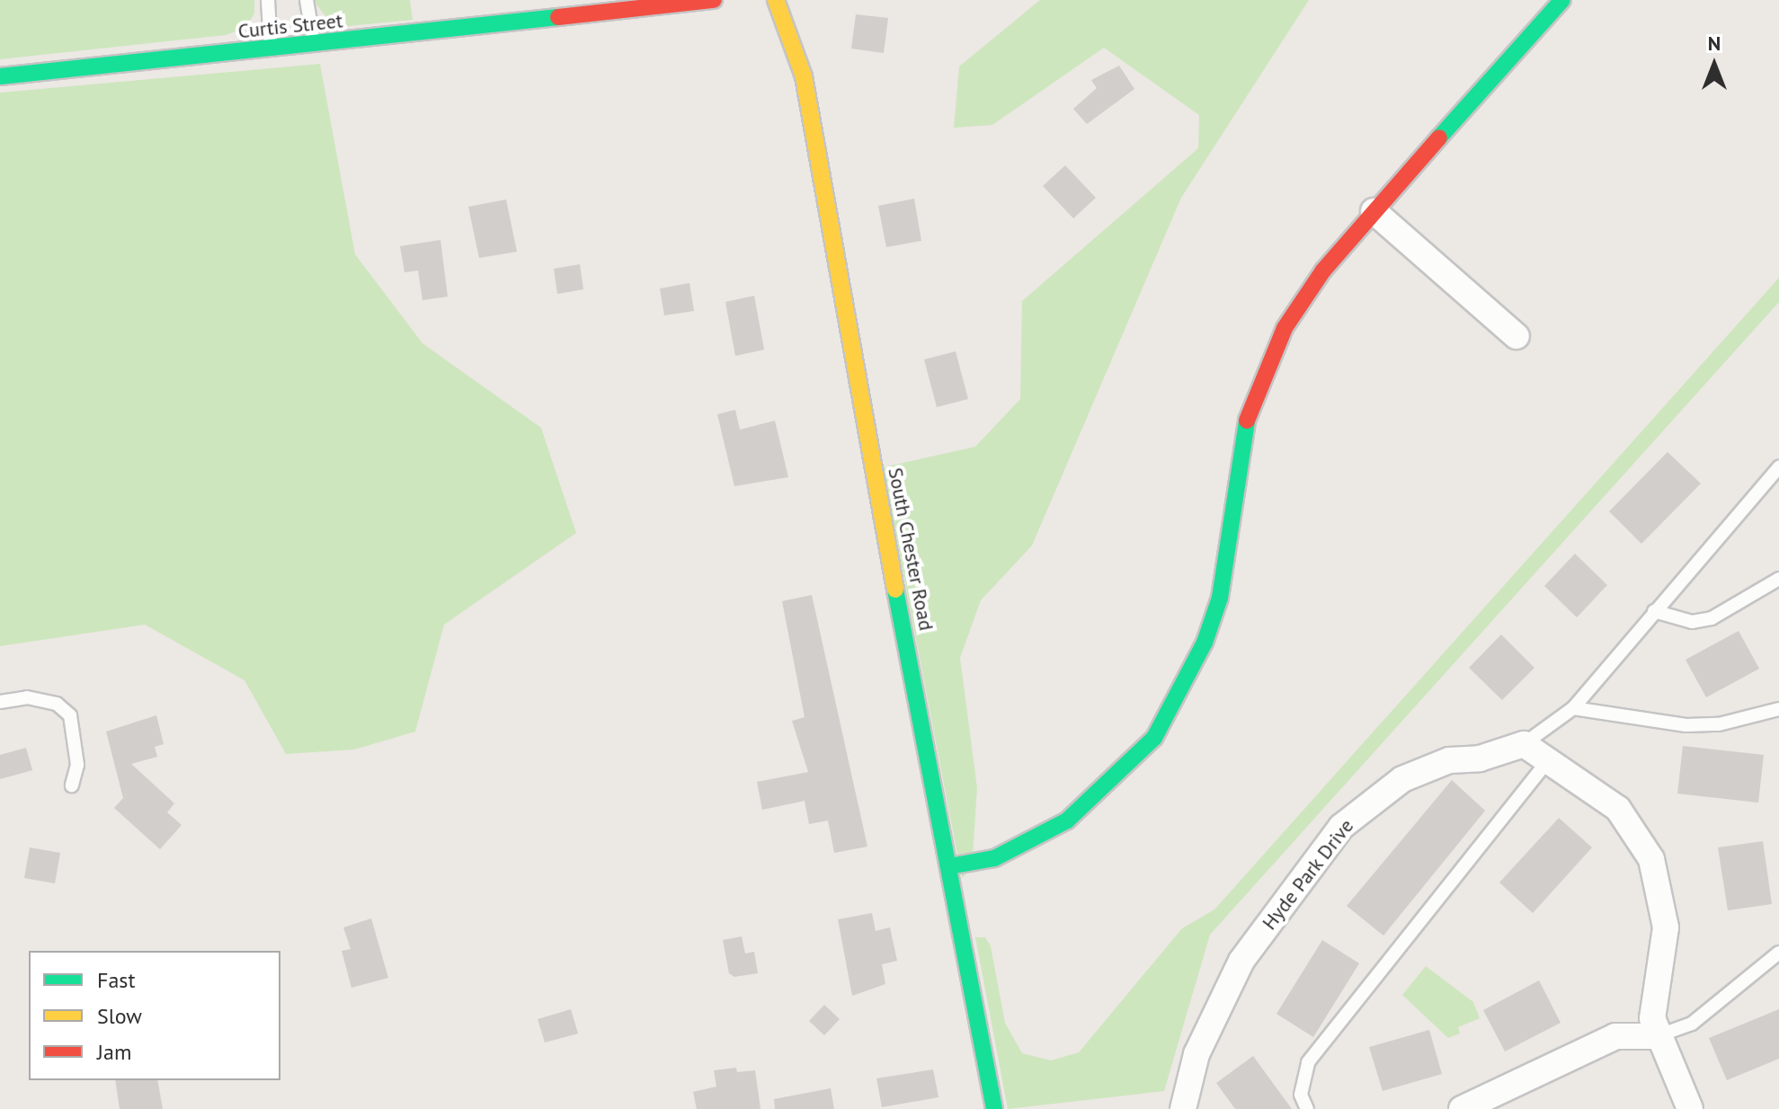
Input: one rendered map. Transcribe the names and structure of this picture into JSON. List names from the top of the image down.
{
  "streets": {
    "street": ["Curtis Street", "South Chester Road", "Hyde Park Drive"]
  },
  "legend": ["Fast", "Slow", "Jam"],
  "north": "top"
}
